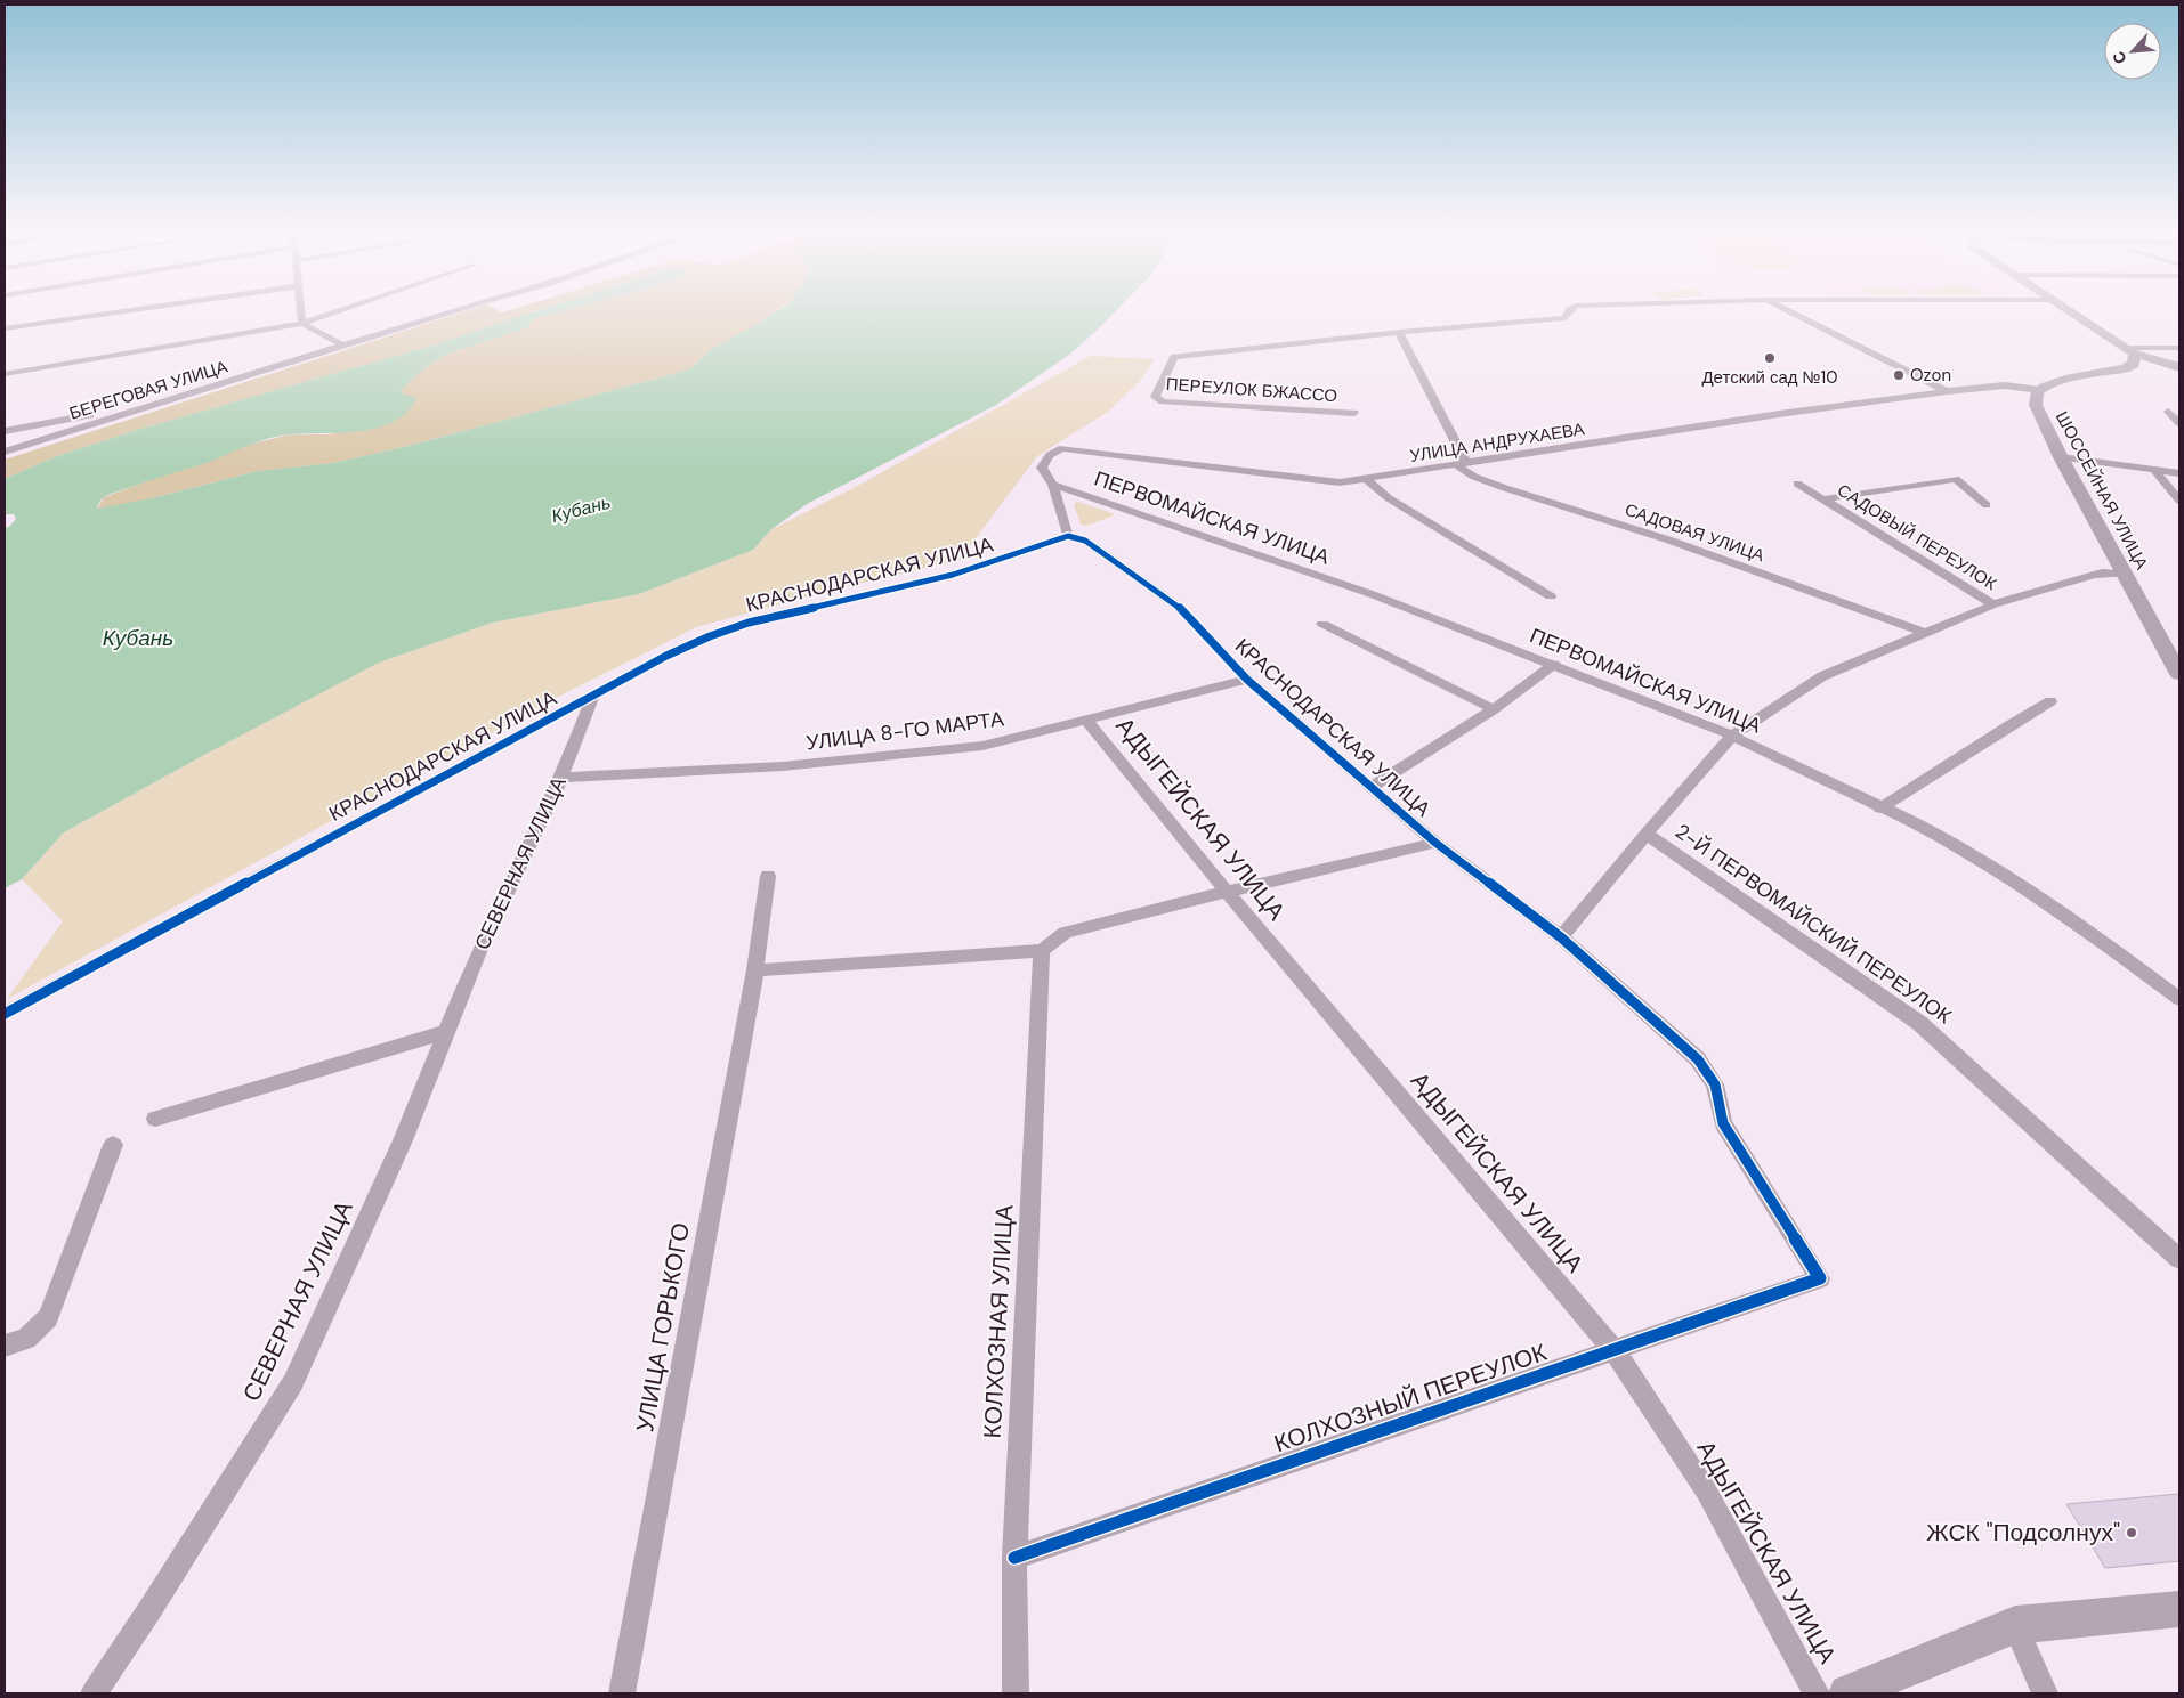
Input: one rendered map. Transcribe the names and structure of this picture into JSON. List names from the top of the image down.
{
  "streets": {
    "main road": ["ШОССЕЙНАЯ УЛИЦА"],
    "street": [
      "БЕРЕГОВАЯ УЛИЦА",
      "ПЕРЕУЛОК БЖАССО",
      "УЛИЦА АНДРУХАЕВА",
      "ПЕРВОМАЙСКАЯ УЛИЦА",
      "САДОВАЯ УЛИЦА",
      "САДОВЫЙ ПЕРЕУЛОК",
      "КРАСНОДАРСКАЯ УЛИЦА",
      "УЛИЦА 8-ГО МАРТА",
      "АДЫГЕЙСКАЯ УЛИЦА",
      "СЕВЕРНАЯ УЛИЦА",
      "2-Й ПЕРВОМАЙСКИЙ ПЕРЕУЛОК",
      "КОЛХОЗНАЯ УЛИЦА",
      "УЛИЦА ГОРЬКОГО",
      "КОЛХОЗНЫЙ ПЕРЕУЛОК"
    ]
  },
  "crossings": [
    ["УЛИЦА АНДРУХАЕВА", "ШОССЕЙНАЯ УЛИЦА"],
    ["УЛИЦА АНДРУХАЕВА", "ПЕРВОМАЙСКАЯ УЛИЦА"],
    ["УЛИЦА АНДРУХАЕВА", "САДОВАЯ УЛИЦА"],
    ["УЛИЦА АНДРУХАЕВА", "КРАСНОДАРСКАЯ УЛИЦА"],
    ["КРАСНОДАРСКАЯ УЛИЦА", "УЛИЦА 8-ГО МАРТА"],
    ["КРАСНОДАРСКАЯ УЛИЦА", "СЕВЕРНАЯ УЛИЦА"],
    ["КРАСНОДАРСКАЯ УЛИЦА", "КОЛХОЗНЫЙ ПЕРЕУЛОК"],
    ["УЛИЦА 8-ГО МАРТА", "АДЫГЕЙСКАЯ УЛИЦА"],
    ["УЛИЦА 8-ГО МАРТА", "СЕВЕРНАЯ УЛИЦА"],
    ["АДЫГЕЙСКАЯ УЛИЦА", "КОЛХОЗНЫЙ ПЕРЕУЛОК"],
    ["КОЛХОЗНАЯ УЛИЦА", "КОЛХОЗНЫЙ ПЕРЕУЛОК"]
  ],
  "water": ["Кубань"],
  "places": ["Детский сад №10", "Ozon", "ЖСК \"Подсолнух\""],
  "north": "bottom left"
}
